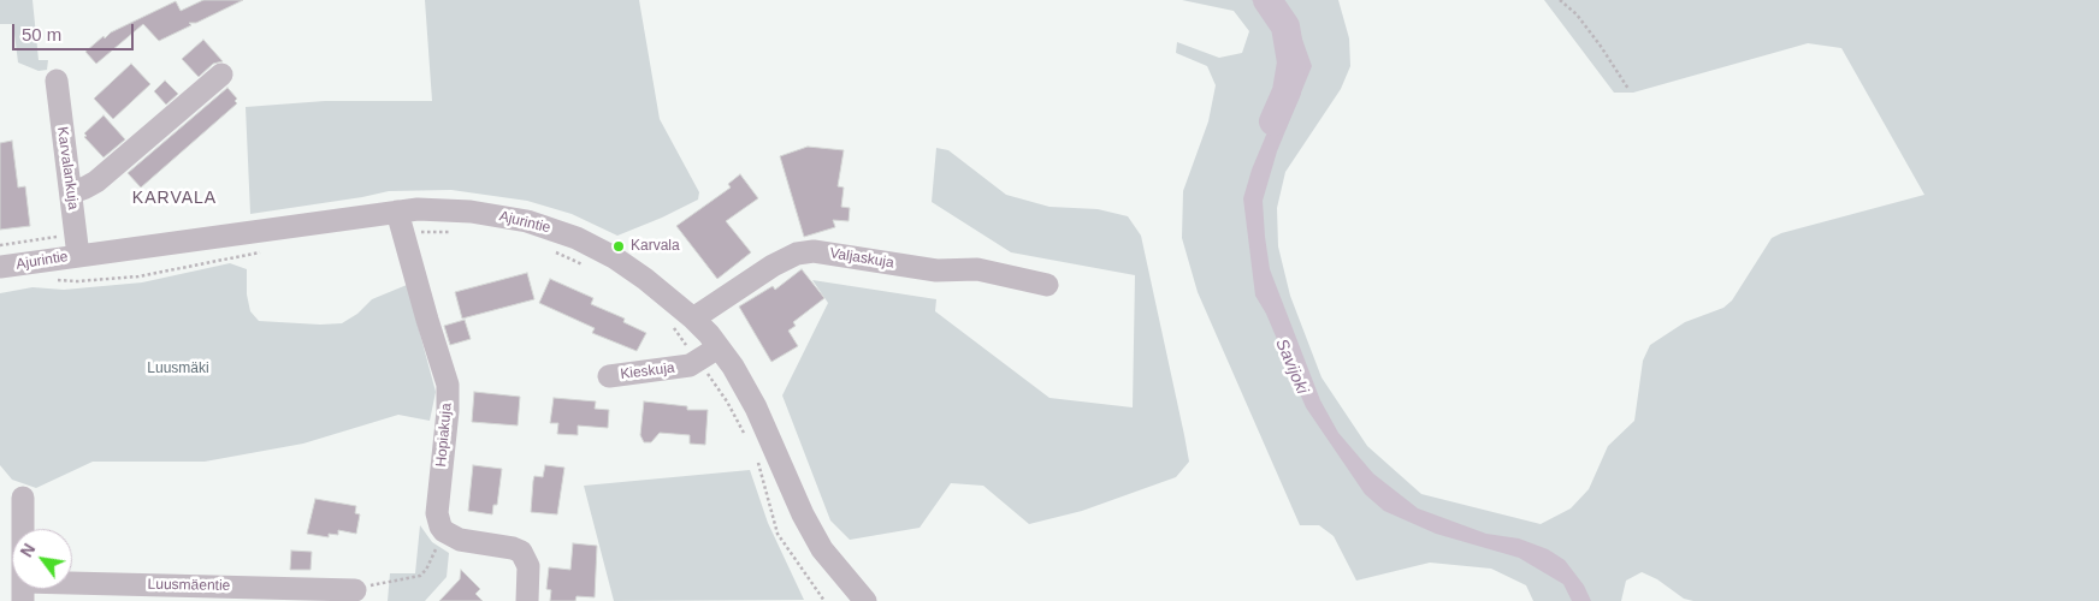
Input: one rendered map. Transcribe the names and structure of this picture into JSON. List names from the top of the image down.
{
  "streets": {
    "street": [
      "Karvalankuja",
      "Ajurintie",
      "Valjaskuja",
      "Kieskuja",
      "Hopiakuja",
      "Luusmäentie"
    ]
  },
  "crossings": [
    ["Karvalankuja", "Ajurintie"],
    ["Ajurintie", "Valjaskuja"],
    ["Ajurintie", "Kieskuja"],
    ["Ajurintie", "Hopiakuja"]
  ],
  "districts": ["KARVALA"],
  "water": ["Savijoki"],
  "parks": ["Luusmäki"],
  "places": ["Karvala"],
  "scale_bar": "50 m",
  "north": "top left"
}
